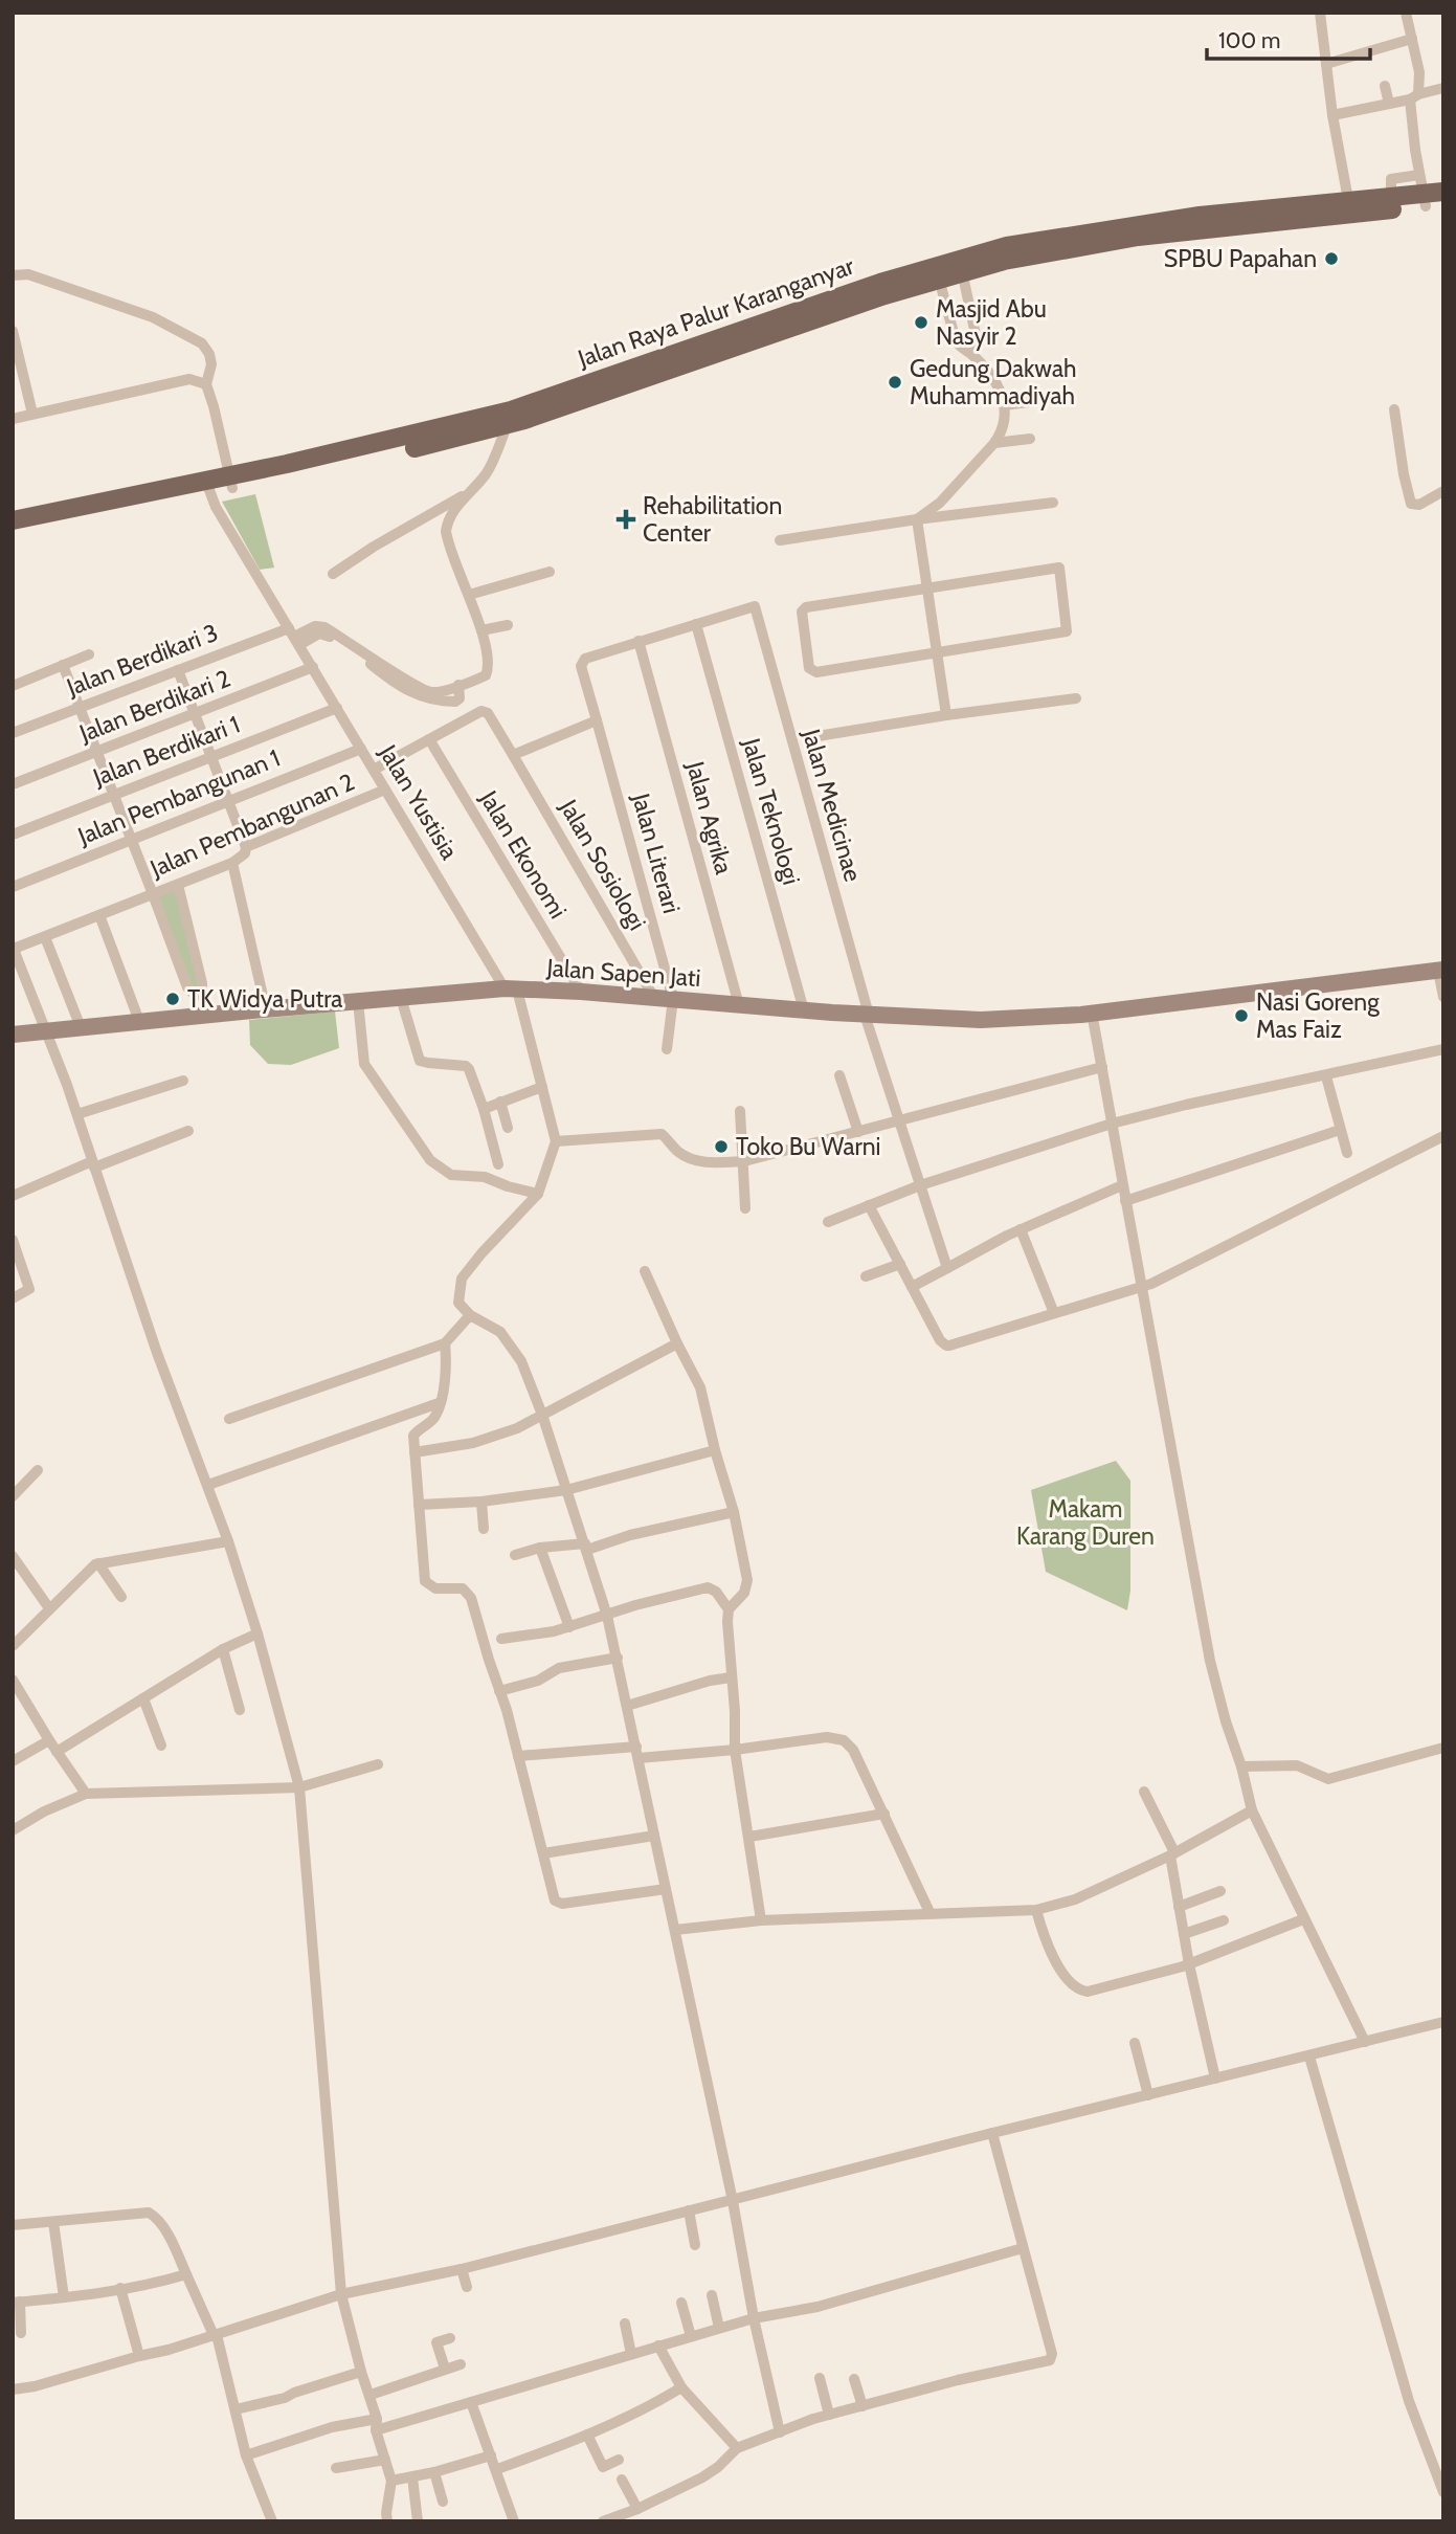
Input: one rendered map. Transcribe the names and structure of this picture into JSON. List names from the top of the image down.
{
  "streets": {
    "main road": ["Jalan Raya Palur Karanganyar"],
    "street": [
      "Jalan Berdikari 3",
      "Jalan Berdikari 2",
      "Jalan Berdikari 1",
      "Jalan Pembangunan 1",
      "Jalan Yustisia",
      "Jalan Medicinae",
      "Jalan Teknologi",
      "Jalan Agrika",
      "Jalan Pembangunan 2",
      "Jalan Literari",
      "Jalan Ekonomi",
      "Jalan Sosiologi",
      "Jalan Sapen Jati"
    ]
  },
  "crossings": [
    ["Jalan Raya Palur Karanganyar", "Jalan Yustisia"],
    ["Jalan Berdikari 3", "Jalan Yustisia"],
    ["Jalan Berdikari 2", "Jalan Yustisia"],
    ["Jalan Berdikari 1", "Jalan Yustisia"],
    ["Jalan Pembangunan 1", "Jalan Yustisia"],
    ["Jalan Yustisia", "Jalan Pembangunan 2"],
    ["Jalan Yustisia", "Jalan Sapen Jati"],
    ["Jalan Medicinae", "Jalan Teknologi"],
    ["Jalan Medicinae", "Jalan Sapen Jati"],
    ["Jalan Teknologi", "Jalan Sapen Jati"],
    ["Jalan Agrika", "Jalan Literari"],
    ["Jalan Agrika", "Jalan Sapen Jati"],
    ["Jalan Literari", "Jalan Sapen Jati"],
    ["Jalan Ekonomi", "Jalan Sosiologi"],
    ["Jalan Ekonomi", "Jalan Sapen Jati"],
    ["Jalan Sosiologi", "Jalan Sapen Jati"]
  ],
  "parks": ["Makam Karang Duren"],
  "places": {
    "other": [
      "SPBU Papahan",
      "Masjid Abu Nasyir 2",
      "Gedung Dakwah Muhammadiyah",
      "TK Widya Putra",
      "Nasi Goreng Mas Faiz",
      "Toko Bu Warni"
    ],
    "health": ["Rehabilitation Center"]
  },
  "scale_bar": "100 m"
}
